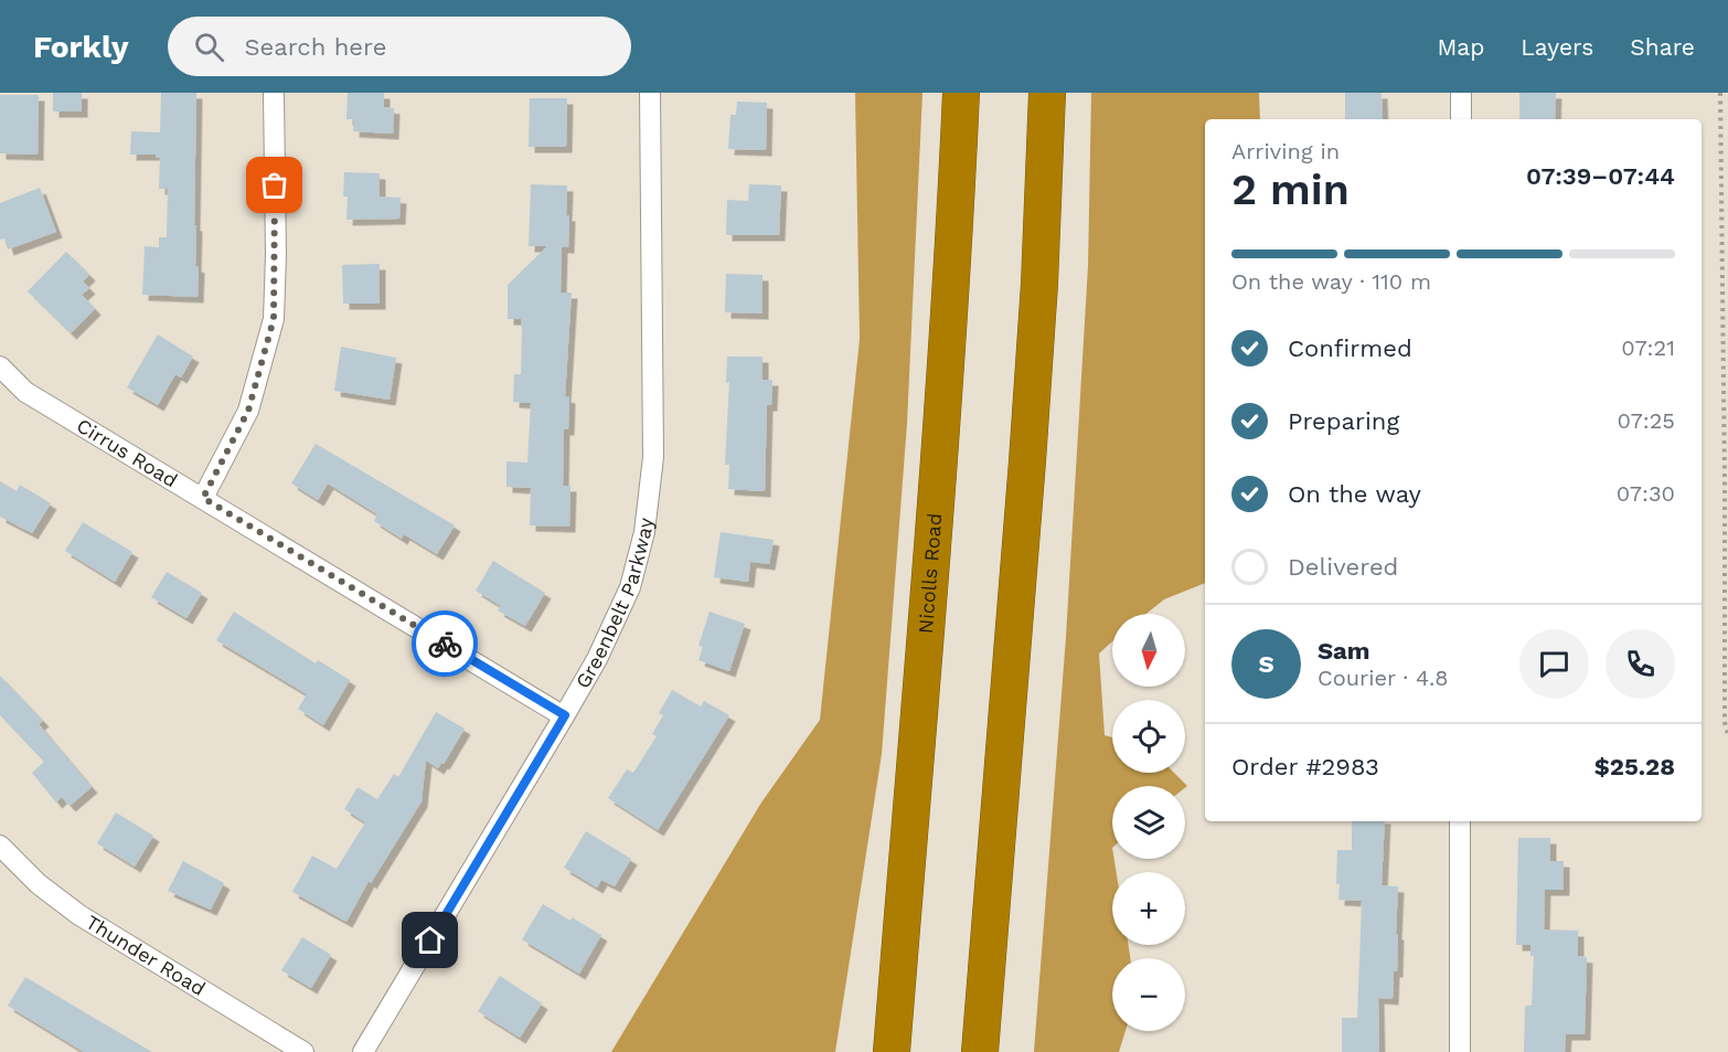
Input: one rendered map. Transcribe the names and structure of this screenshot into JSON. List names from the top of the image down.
{
  "streets": {
    "highway": ["Nicolls Road"],
    "street": ["Cirrus Road", "Greenbelt Parkway", "Thunder Road"]
  },
  "crossings": [
    ["Cirrus Road", "Greenbelt Parkway"]
  ],
  "north": "bottom",
  "page": {
    "header": "Forkly",
    "search": "Search here",
    "nav": ["Map", "Layers", "Share"],
    "heading": ["2 min", "Arriving in", "07:39–07:44"],
    "panel": [
      "Sam",
      "Courier · 4.8",
      "Order #2983",
      "$25.28"
    ],
    "bar": "On the way · 110 m",
    "list": [
      ["Confirmed", "07:21"],
      ["Preparing", "07:25"],
      ["On the way", "07:30"],
      "Delivered"
    ],
    "map_buttons": ["+", "−"],
    "round": "S"
  }
}
